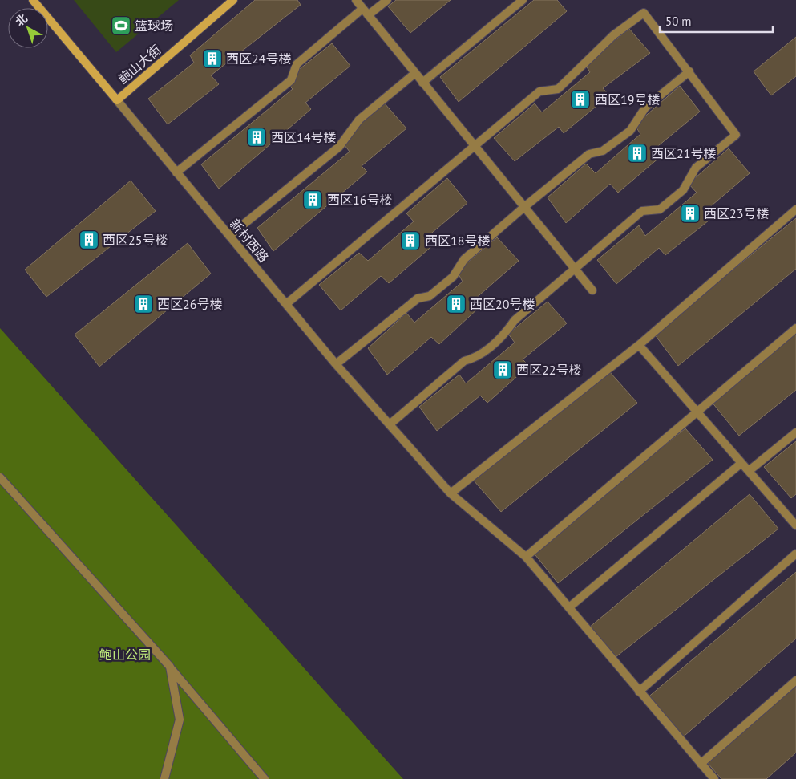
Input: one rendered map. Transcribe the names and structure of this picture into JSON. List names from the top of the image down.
{
  "streets": {
    "street": ["鲍山大街", "新村西路"]
  },
  "crossings": [
    ["鲍山大街", "新村西路"]
  ],
  "parks": ["鲍山公园"],
  "places": {
    "sports": ["篮球场"],
    "building": [
      "西区24号楼",
      "西区19号楼",
      "西区14号楼",
      "西区21号楼",
      "西区16号楼",
      "西区23号楼",
      "西区25号楼",
      "西区18号楼",
      "西区26号楼",
      "西区20号楼",
      "西区22号楼"
    ]
  },
  "scale_bar": "50 m",
  "north": "top left"
}
